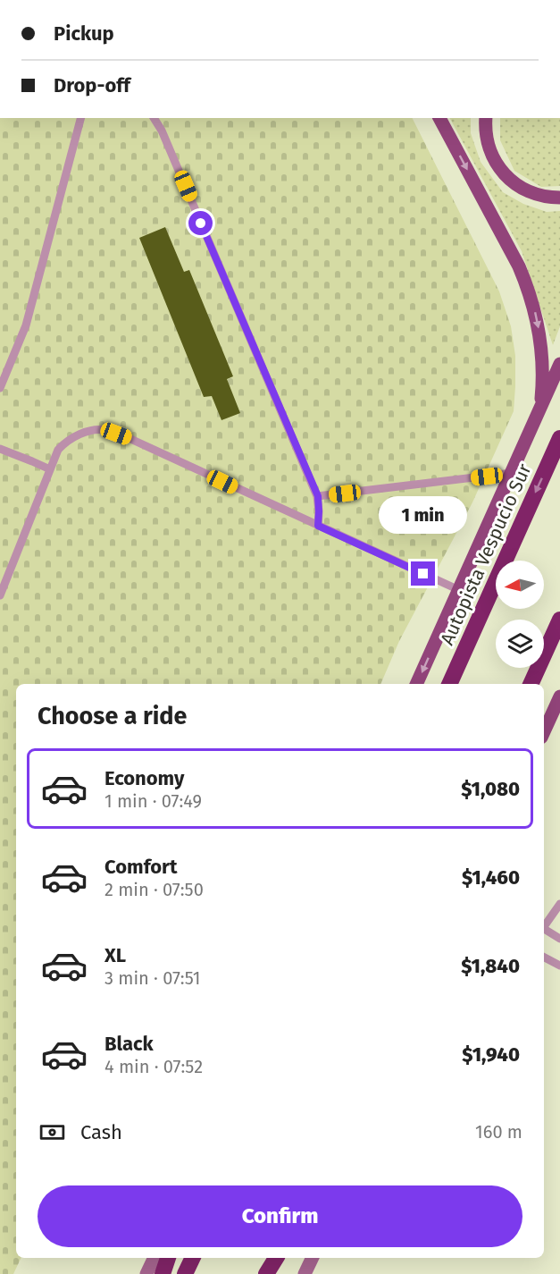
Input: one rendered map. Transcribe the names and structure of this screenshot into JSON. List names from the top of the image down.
{
  "streets": {
    "highway": ["Autopista Vespucio Sur"]
  },
  "one_way": ["Autopista Vespucio Sur"],
  "north": "left",
  "page": {
    "banner": ["Pickup", "Drop-off"],
    "bubble": "1 min",
    "heading": "Choose a ride",
    "list": [
      {
        "name": "Economy",
        "note": "1 min · 07:49",
        "value": "$1,080"
      },
      {
        "name": "Comfort",
        "note": "2 min · 07:50",
        "value": "$1,460"
      },
      {
        "name": "XL",
        "note": "3 min · 07:51",
        "value": "$1,840"
      },
      {
        "name": "Black",
        "note": "4 min · 07:52",
        "value": "$1,940"
      }
    ],
    "pay": ["Cash", "160 m"],
    "buttons": "Confirm"
  }
}
